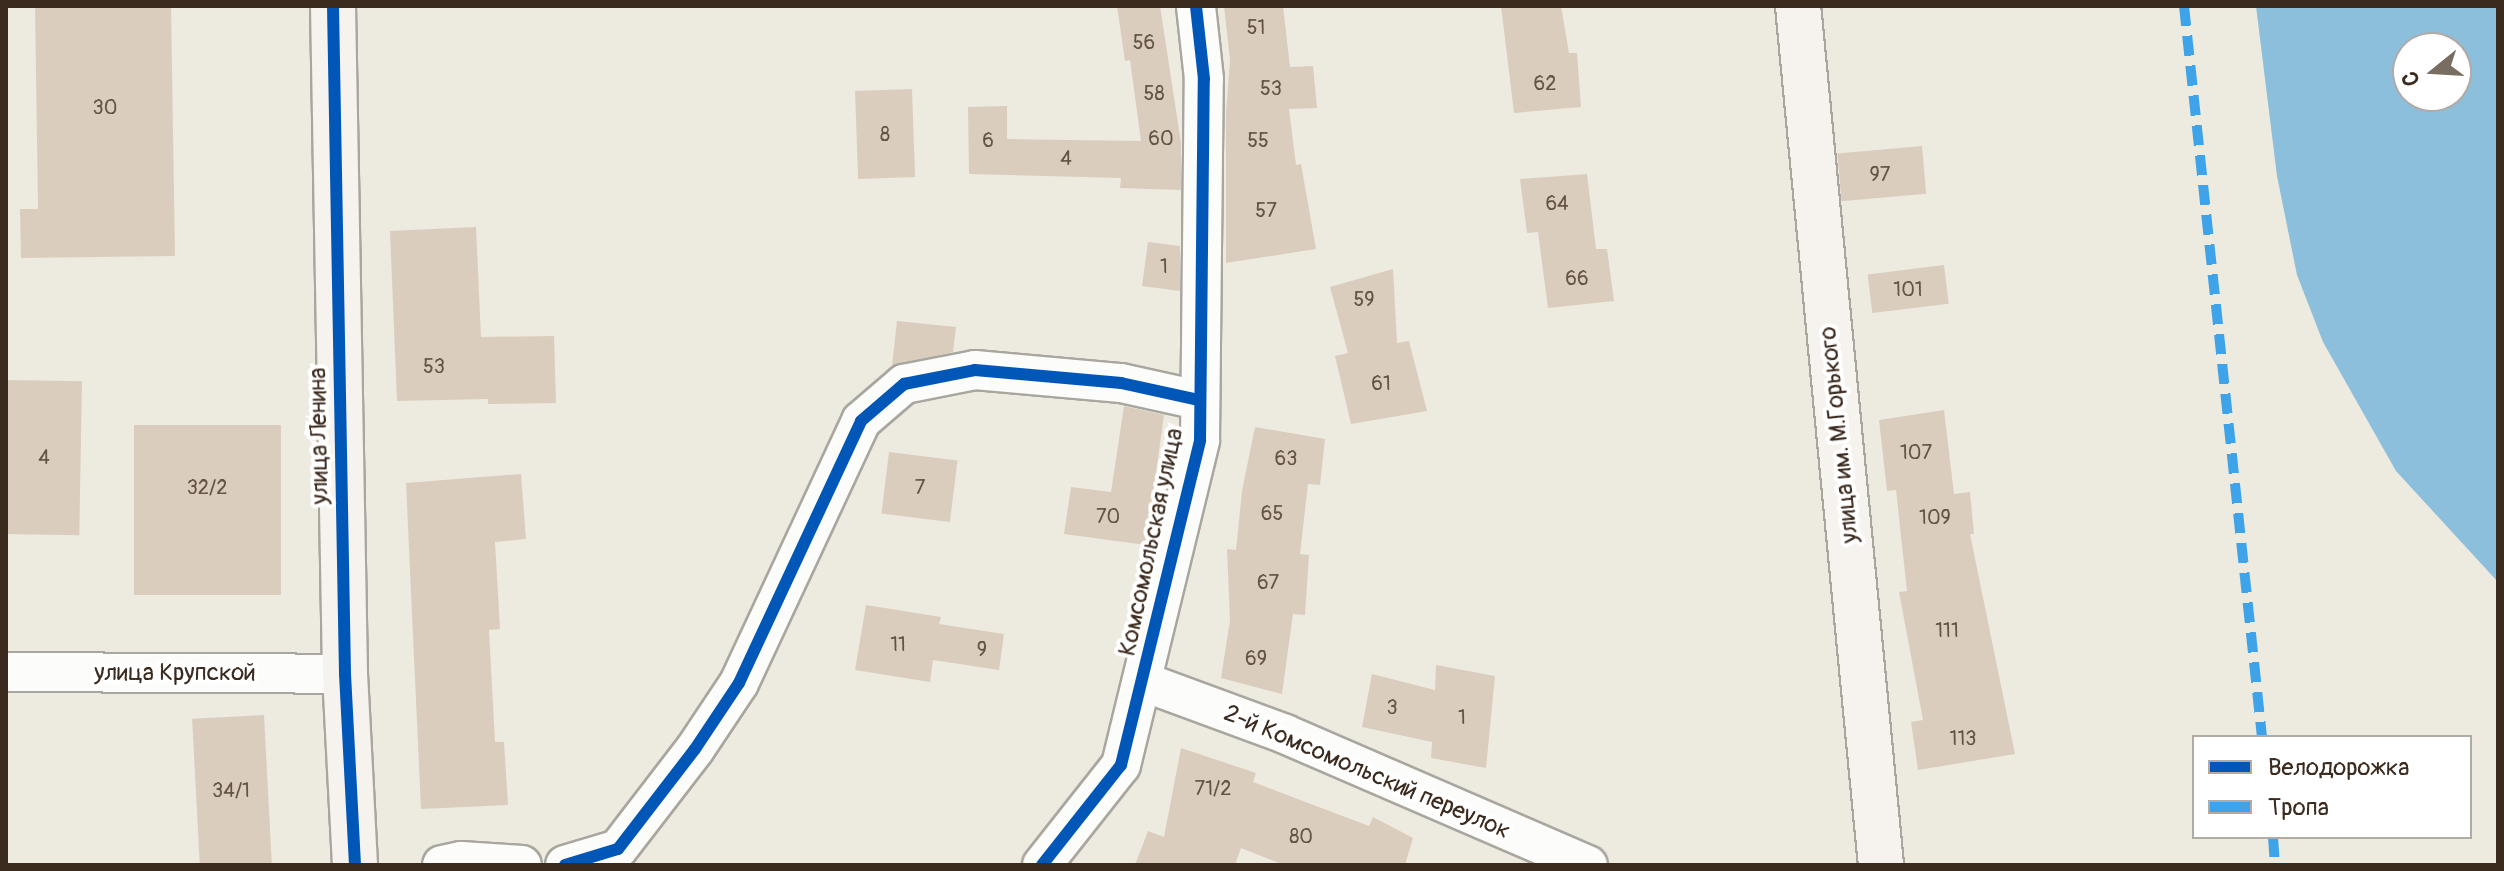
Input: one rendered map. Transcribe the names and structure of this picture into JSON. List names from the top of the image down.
{
  "streets": {
    "street": [
      "улица им. М.Горького",
      "улица Ленина",
      "Комсомольская улица",
      "улица Крупской",
      "2-й Комсомольский переулок"
    ]
  },
  "crossings": [
    ["улица Ленина", "улица Крупской"],
    ["Комсомольская улица", "2-й Комсомольский переулок"]
  ],
  "house_numbers": [
    "51",
    "56",
    "62",
    "53",
    "58",
    "30",
    "8",
    "60",
    "6",
    "55",
    "4",
    "97",
    "64",
    "57",
    "1",
    "66",
    "101",
    "59",
    "53",
    "61",
    "107",
    "4",
    "63",
    "32/2",
    "7",
    "65",
    "70",
    "109",
    "67",
    "111",
    "11",
    "9",
    "69",
    "3",
    "1",
    "113",
    "71/2",
    "34/1",
    "80"
  ],
  "legend": ["Велодорожка", "Тропа"],
  "north": "left"
}
